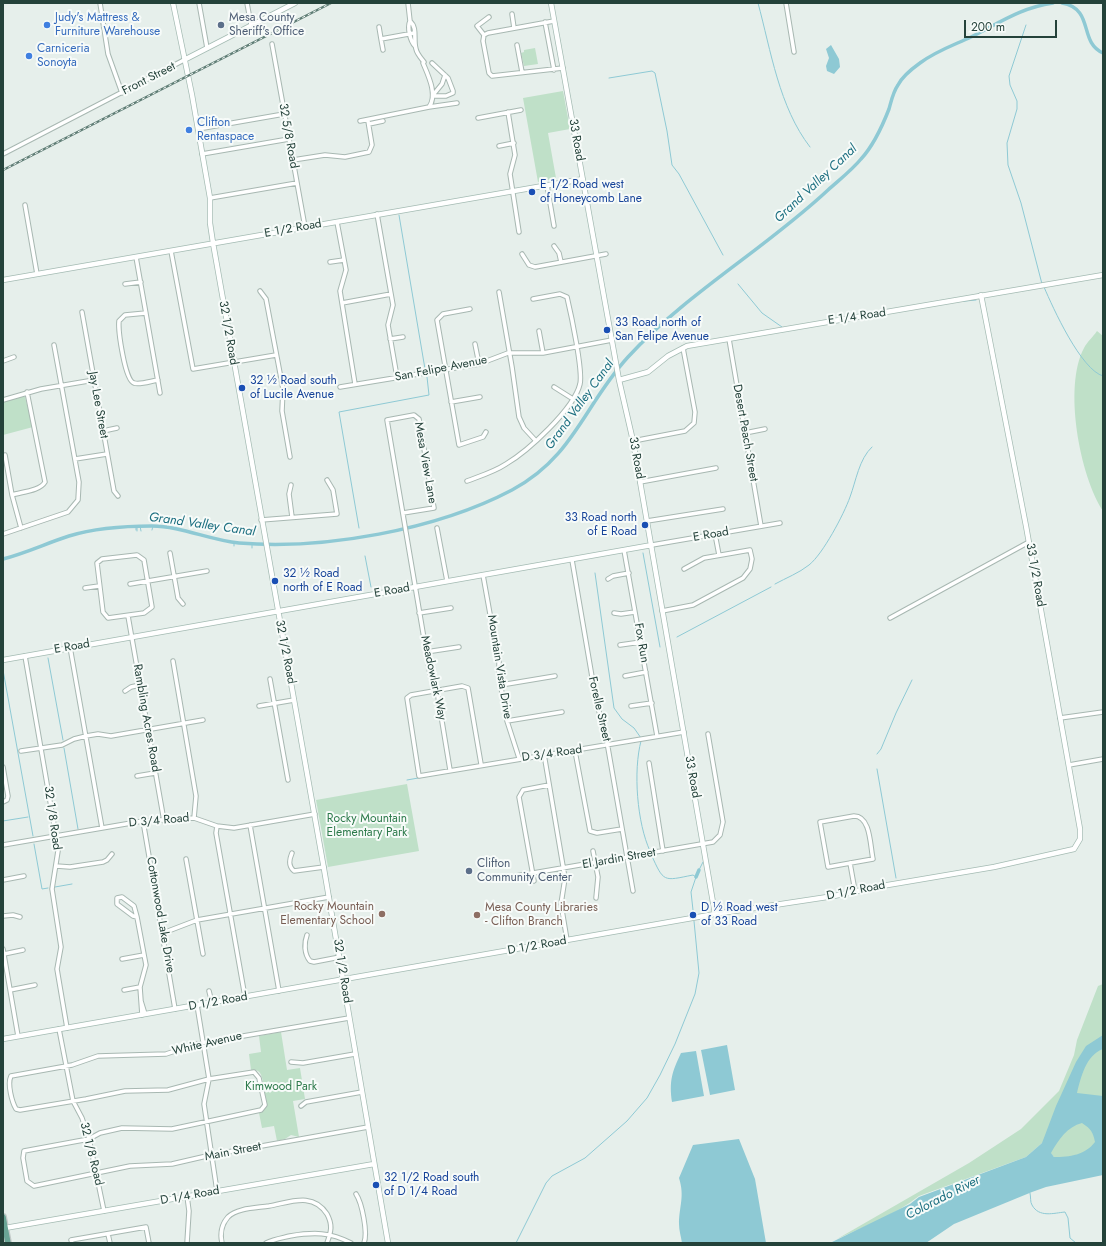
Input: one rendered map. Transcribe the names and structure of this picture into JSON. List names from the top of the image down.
{
  "streets": {
    "street": [
      "Front Street",
      "32 5/8 Road",
      "33 Road",
      "E 1/2 Road",
      "E 1/4 Road",
      "32 1/2 Road",
      "San Felipe Avenue",
      "Jay Lee Street",
      "Desert Peach Street",
      "Mesa View Lane",
      "E Road",
      "33 1/2 Road",
      "Fox Run",
      "Mountain Vista Drive",
      "Meadowlark Way",
      "Forelle Street",
      "Rambling Acres Road",
      "D 3/4 Road",
      "32 1/8 Road",
      "El Jardin Street",
      "D 1/2 Road",
      "Cottonwood Lake Drive",
      "White Avenue",
      "Main Street",
      "D 1/4 Road"
    ]
  },
  "crossings": [
    ["Front Street", "32 1/2 Road"],
    ["32 5/8 Road", "E 1/2 Road"],
    ["33 Road", "E 1/2 Road"],
    ["33 Road", "E 1/4 Road"],
    ["33 Road", "San Felipe Avenue"],
    ["33 Road", "E Road"],
    ["33 Road", "D 3/4 Road"],
    ["33 Road", "El Jardin Street"],
    ["33 Road", "D 1/2 Road"],
    ["E 1/2 Road", "32 1/2 Road"],
    ["E 1/4 Road", "Desert Peach Street"],
    ["E 1/4 Road", "33 1/2 Road"],
    ["32 1/2 Road", "E Road"],
    ["32 1/2 Road", "D 3/4 Road"],
    ["32 1/2 Road", "D 1/2 Road"],
    ["32 1/2 Road", "White Avenue"],
    ["32 1/2 Road", "Main Street"],
    ["32 1/2 Road", "D 1/4 Road"],
    ["Desert Peach Street", "E Road"],
    ["Mesa View Lane", "Meadowlark Way"],
    ["E Road", "Fox Run"],
    ["E Road", "Mountain Vista Drive"],
    ["E Road", "Meadowlark Way"],
    ["E Road", "Forelle Street"],
    ["E Road", "Rambling Acres Road"],
    ["E Road", "32 1/8 Road"],
    ["33 1/2 Road", "D 1/2 Road"],
    ["Fox Run", "D 3/4 Road"],
    ["Mountain Vista Drive", "D 3/4 Road"],
    ["Meadowlark Way", "D 3/4 Road"],
    ["Forelle Street", "D 3/4 Road"],
    ["Forelle Street", "El Jardin Street"],
    ["Rambling Acres Road", "D 3/4 Road"],
    ["D 3/4 Road", "32 1/8 Road"],
    ["D 3/4 Road", "Cottonwood Lake Drive"],
    ["32 1/8 Road", "D 1/2 Road"],
    ["32 1/8 Road", "White Avenue"],
    ["32 1/8 Road", "Main Street"],
    ["32 1/8 Road", "D 1/4 Road"],
    ["D 1/2 Road", "Cottonwood Lake Drive"]
  ],
  "water": ["Grand Valley Canal", "Colorado River"],
  "parks": ["Rocky Mountain Elementary Park", "Kimwood Park"],
  "places": [
    "Judy's Mattress & Furniture Warehouse",
    "Mesa County Sheriff's Office",
    "Carniceria Sonoyta",
    "Clifton Rentaspace",
    "E 1/2 Road west of Honeycomb Lane",
    "33 Road north of San Felipe Avenue",
    "32 ½ Road south of Lucile Avenue",
    "33 Road north of E Road",
    "32 ½ Road north of E Road",
    "Clifton Community Center",
    "Rocky Mountain Elementary School",
    "Mesa County Libraries - Clifton Branch",
    "D ½ Road west of 33 Road",
    "32 1/2 Road south of D 1/4 Road"
  ],
  "scale_bar": "200 m"
}
